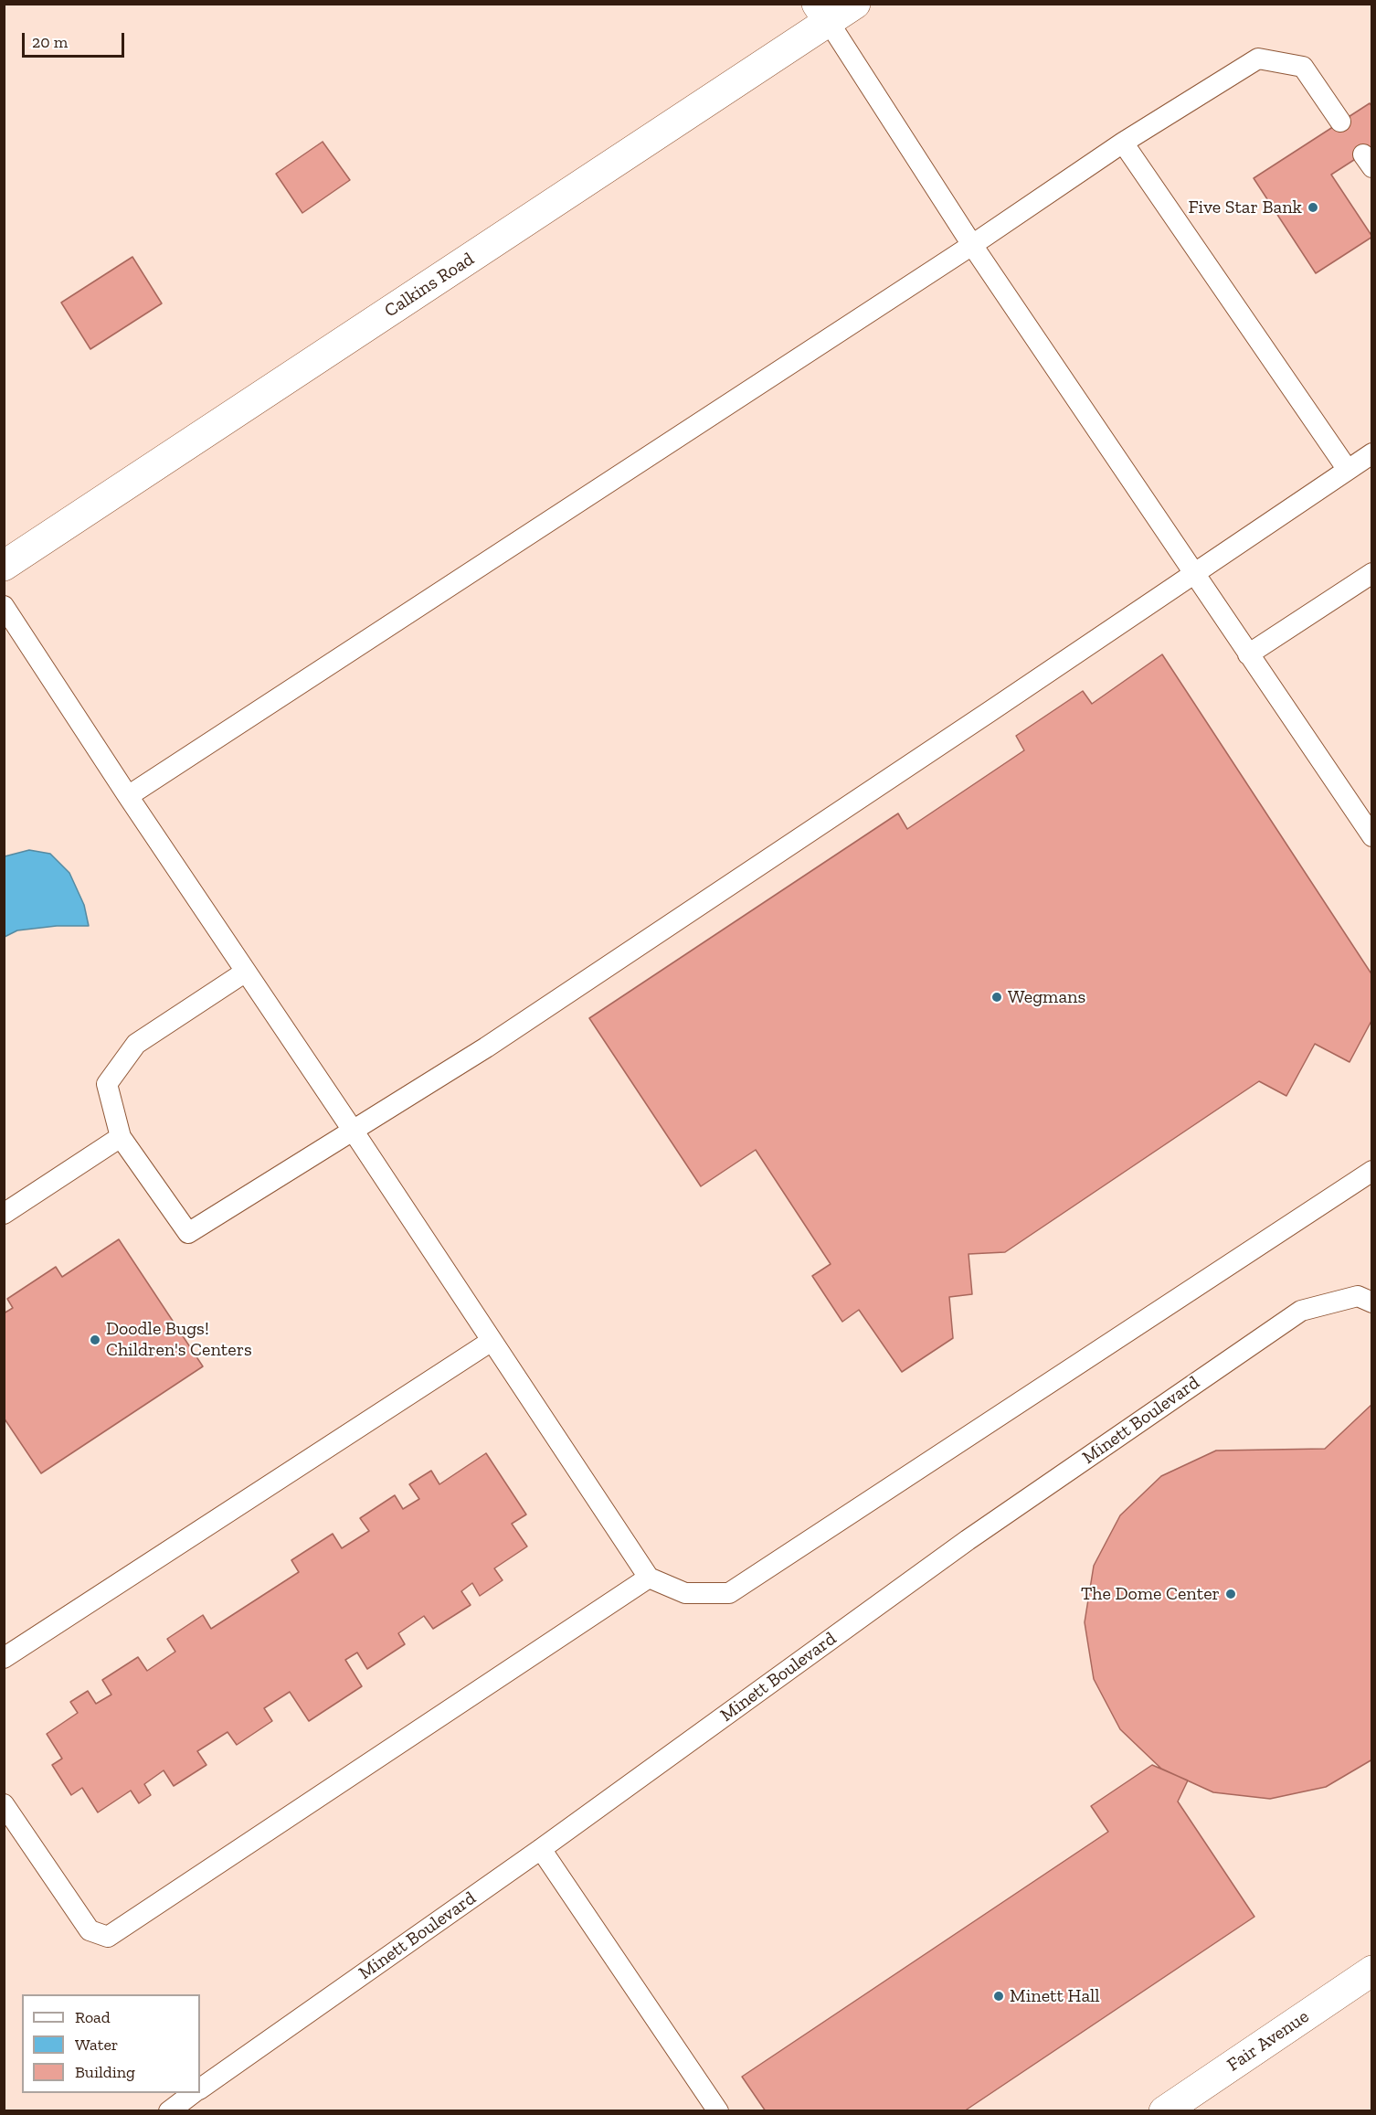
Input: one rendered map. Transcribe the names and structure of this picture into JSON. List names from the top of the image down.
{
  "streets": {
    "main road": ["Calkins Road", "Fair Avenue"],
    "lane": ["Minett Boulevard"]
  },
  "places": [
    "Five Star Bank",
    "Wegmans",
    "Doodle Bugs! Children's Centers",
    "The Dome Center",
    "Minett Hall"
  ],
  "legend": ["Road", "Water", "Building"],
  "scale_bar": "20 m"
}
